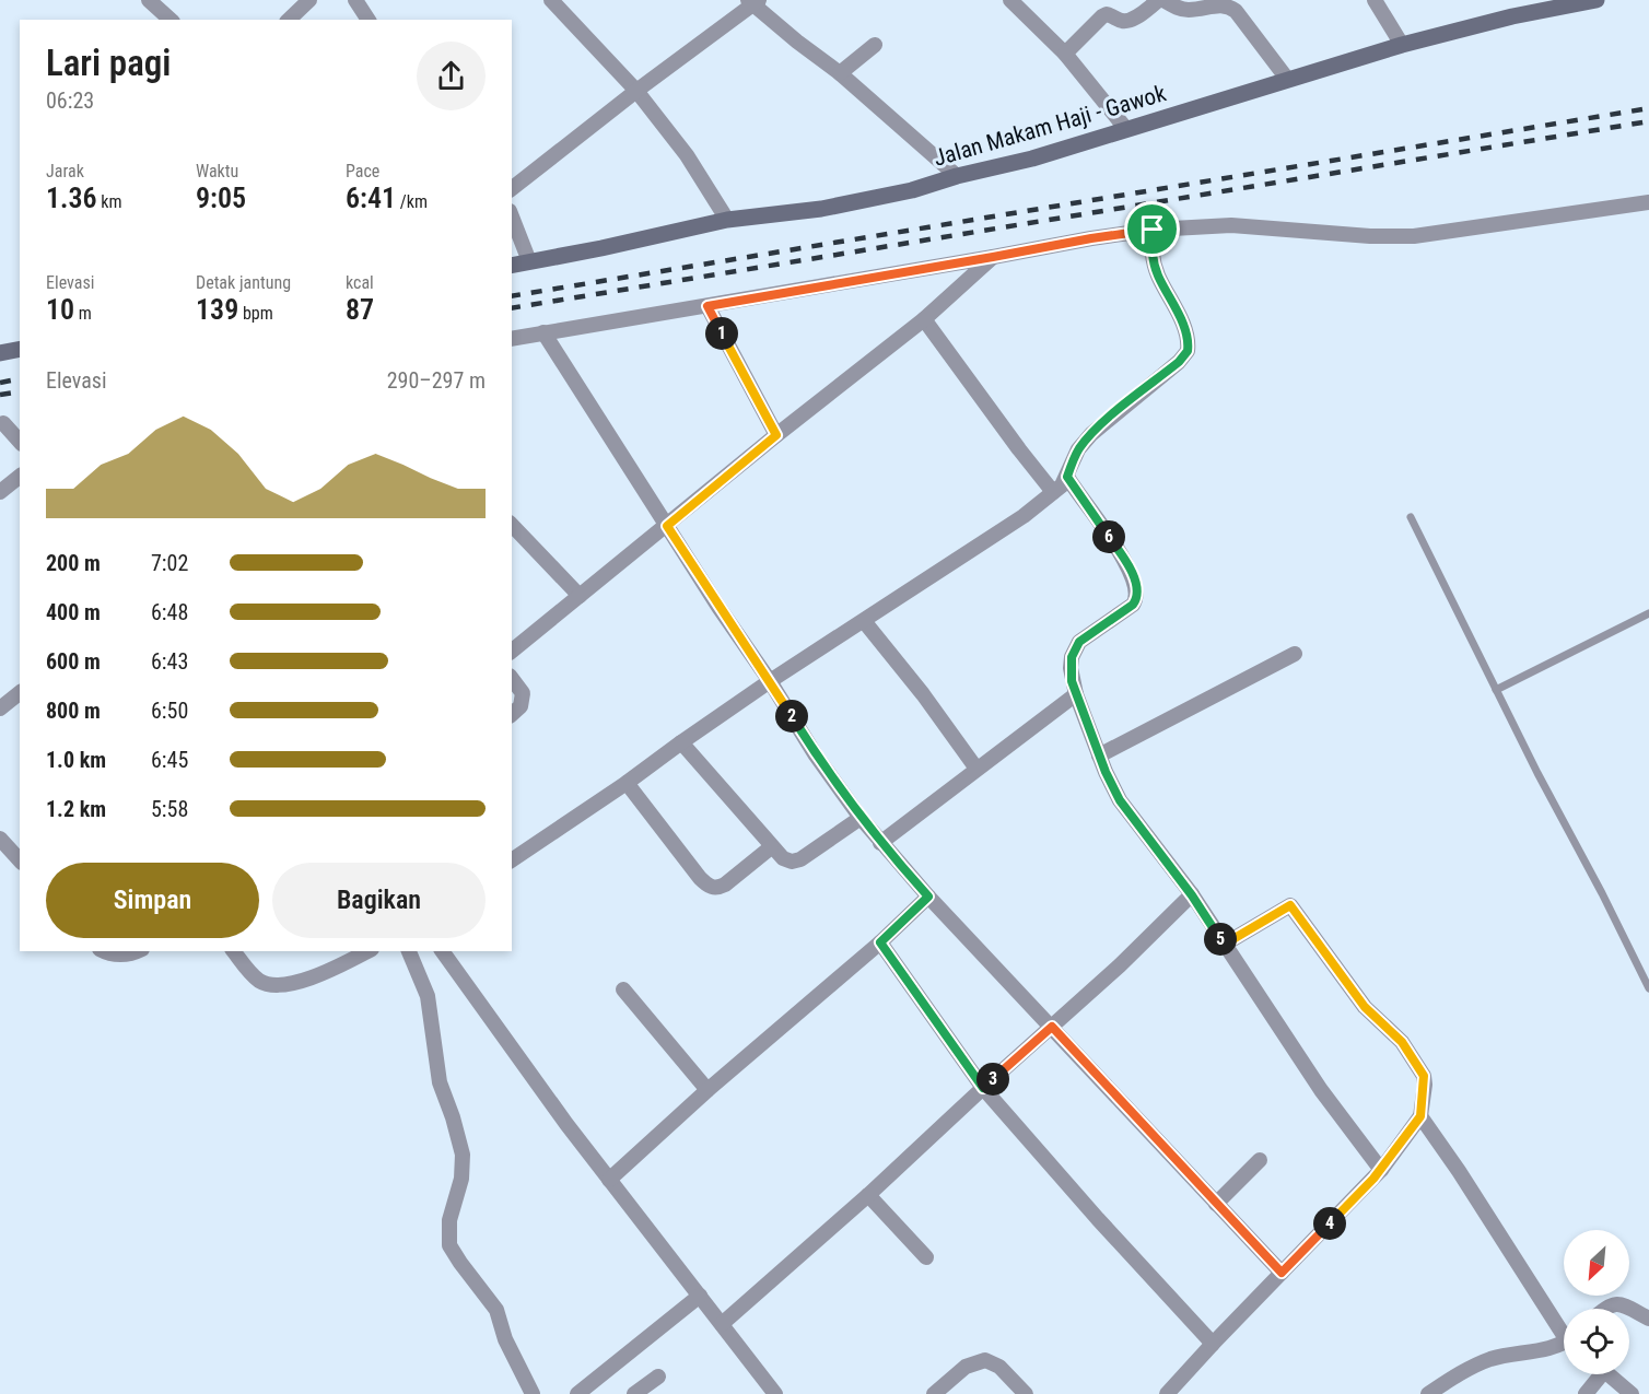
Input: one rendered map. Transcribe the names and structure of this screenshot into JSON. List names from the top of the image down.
{
  "streets": {
    "street": ["Jalan Makam Haji - Gawok"]
  },
  "north": "bottom left",
  "page": {
    "heading": ["Lari pagi", "06:23"],
    "stats": [
      ["Jarak", "1.36 km"],
      ["Waktu", "9:05"],
      ["Pace", "6:41 /km"],
      ["Elevasi", "10 m"],
      ["Detak jantung", "139 bpm"],
      ["kcal", "87"]
    ],
    "pins": [
      "1",
      "6",
      "2",
      "5",
      "3",
      "4"
    ],
    "chart": ["Elevasi", "290–297 m"],
    "list": [
      {
        "name": "200 m",
        "note": "7:02"
      },
      {
        "name": "400 m",
        "note": "6:48"
      },
      {
        "name": "600 m",
        "note": "6:43"
      },
      {
        "name": "800 m",
        "note": "6:50"
      },
      {
        "name": "1.0 km",
        "note": "6:45"
      },
      {
        "name": "1.2 km",
        "note": "5:58"
      }
    ],
    "buttons": ["Simpan", "Bagikan"]
  }
}
